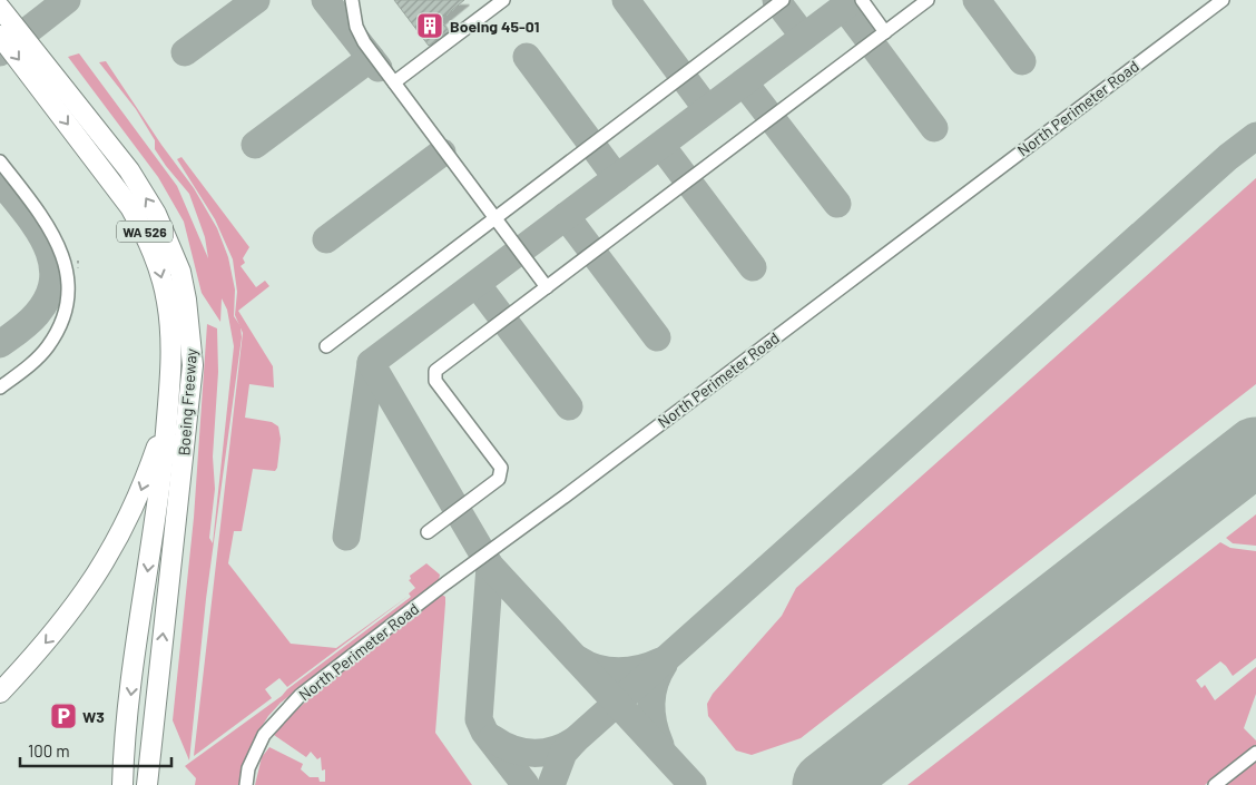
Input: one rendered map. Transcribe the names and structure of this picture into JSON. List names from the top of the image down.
{
  "streets": {
    "highway": ["WA 526", "Boeing Freeway"],
    "street": ["North Perimeter Road"]
  },
  "places": {
    "building": ["Boeing 45-01"],
    "parking": ["W3"]
  },
  "scale_bar": "100 m"
}
